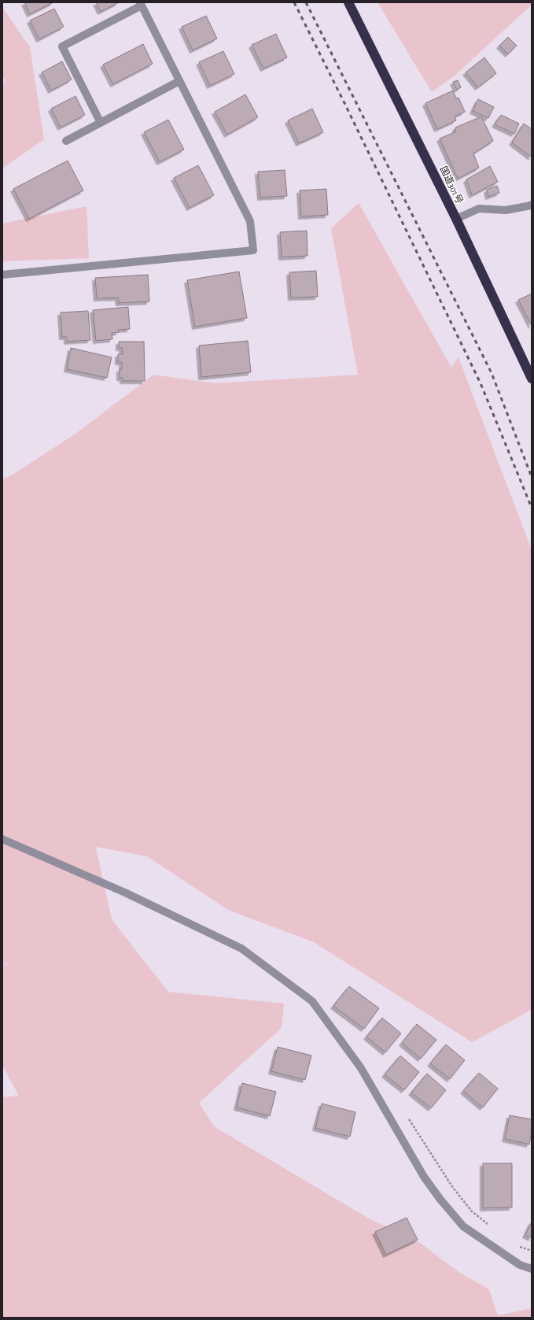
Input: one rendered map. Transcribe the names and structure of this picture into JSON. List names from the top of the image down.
{
  "streets": {
    "highway": ["国道301号"]
  }
}
